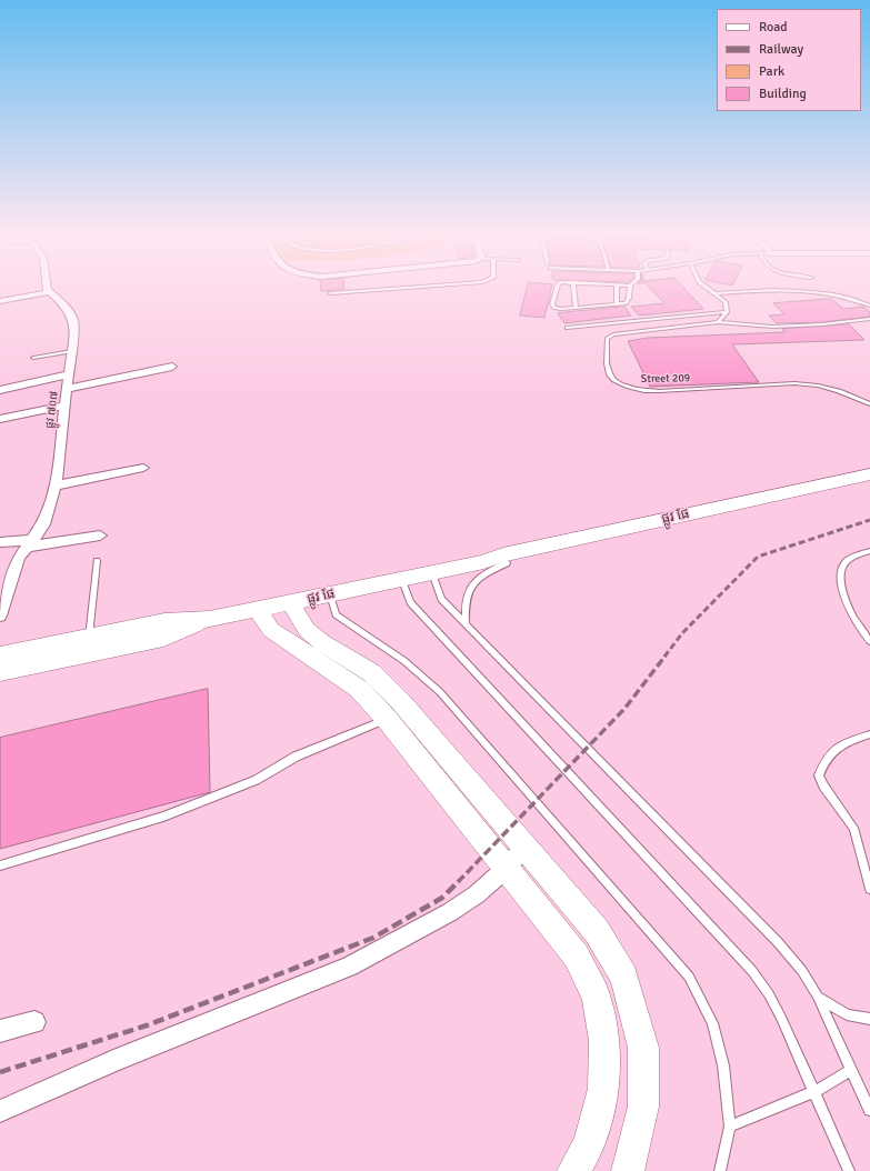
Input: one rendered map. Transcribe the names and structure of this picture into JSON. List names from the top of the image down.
{
  "streets": {
    "main road": ["ផ្លូវ ផែ"],
    "street": ["ផ្លូវ ៧០៧"],
    "lane": ["Street 209"]
  },
  "legend": [
    "Road",
    "Railway",
    "Park",
    "Building"
  ]
}
